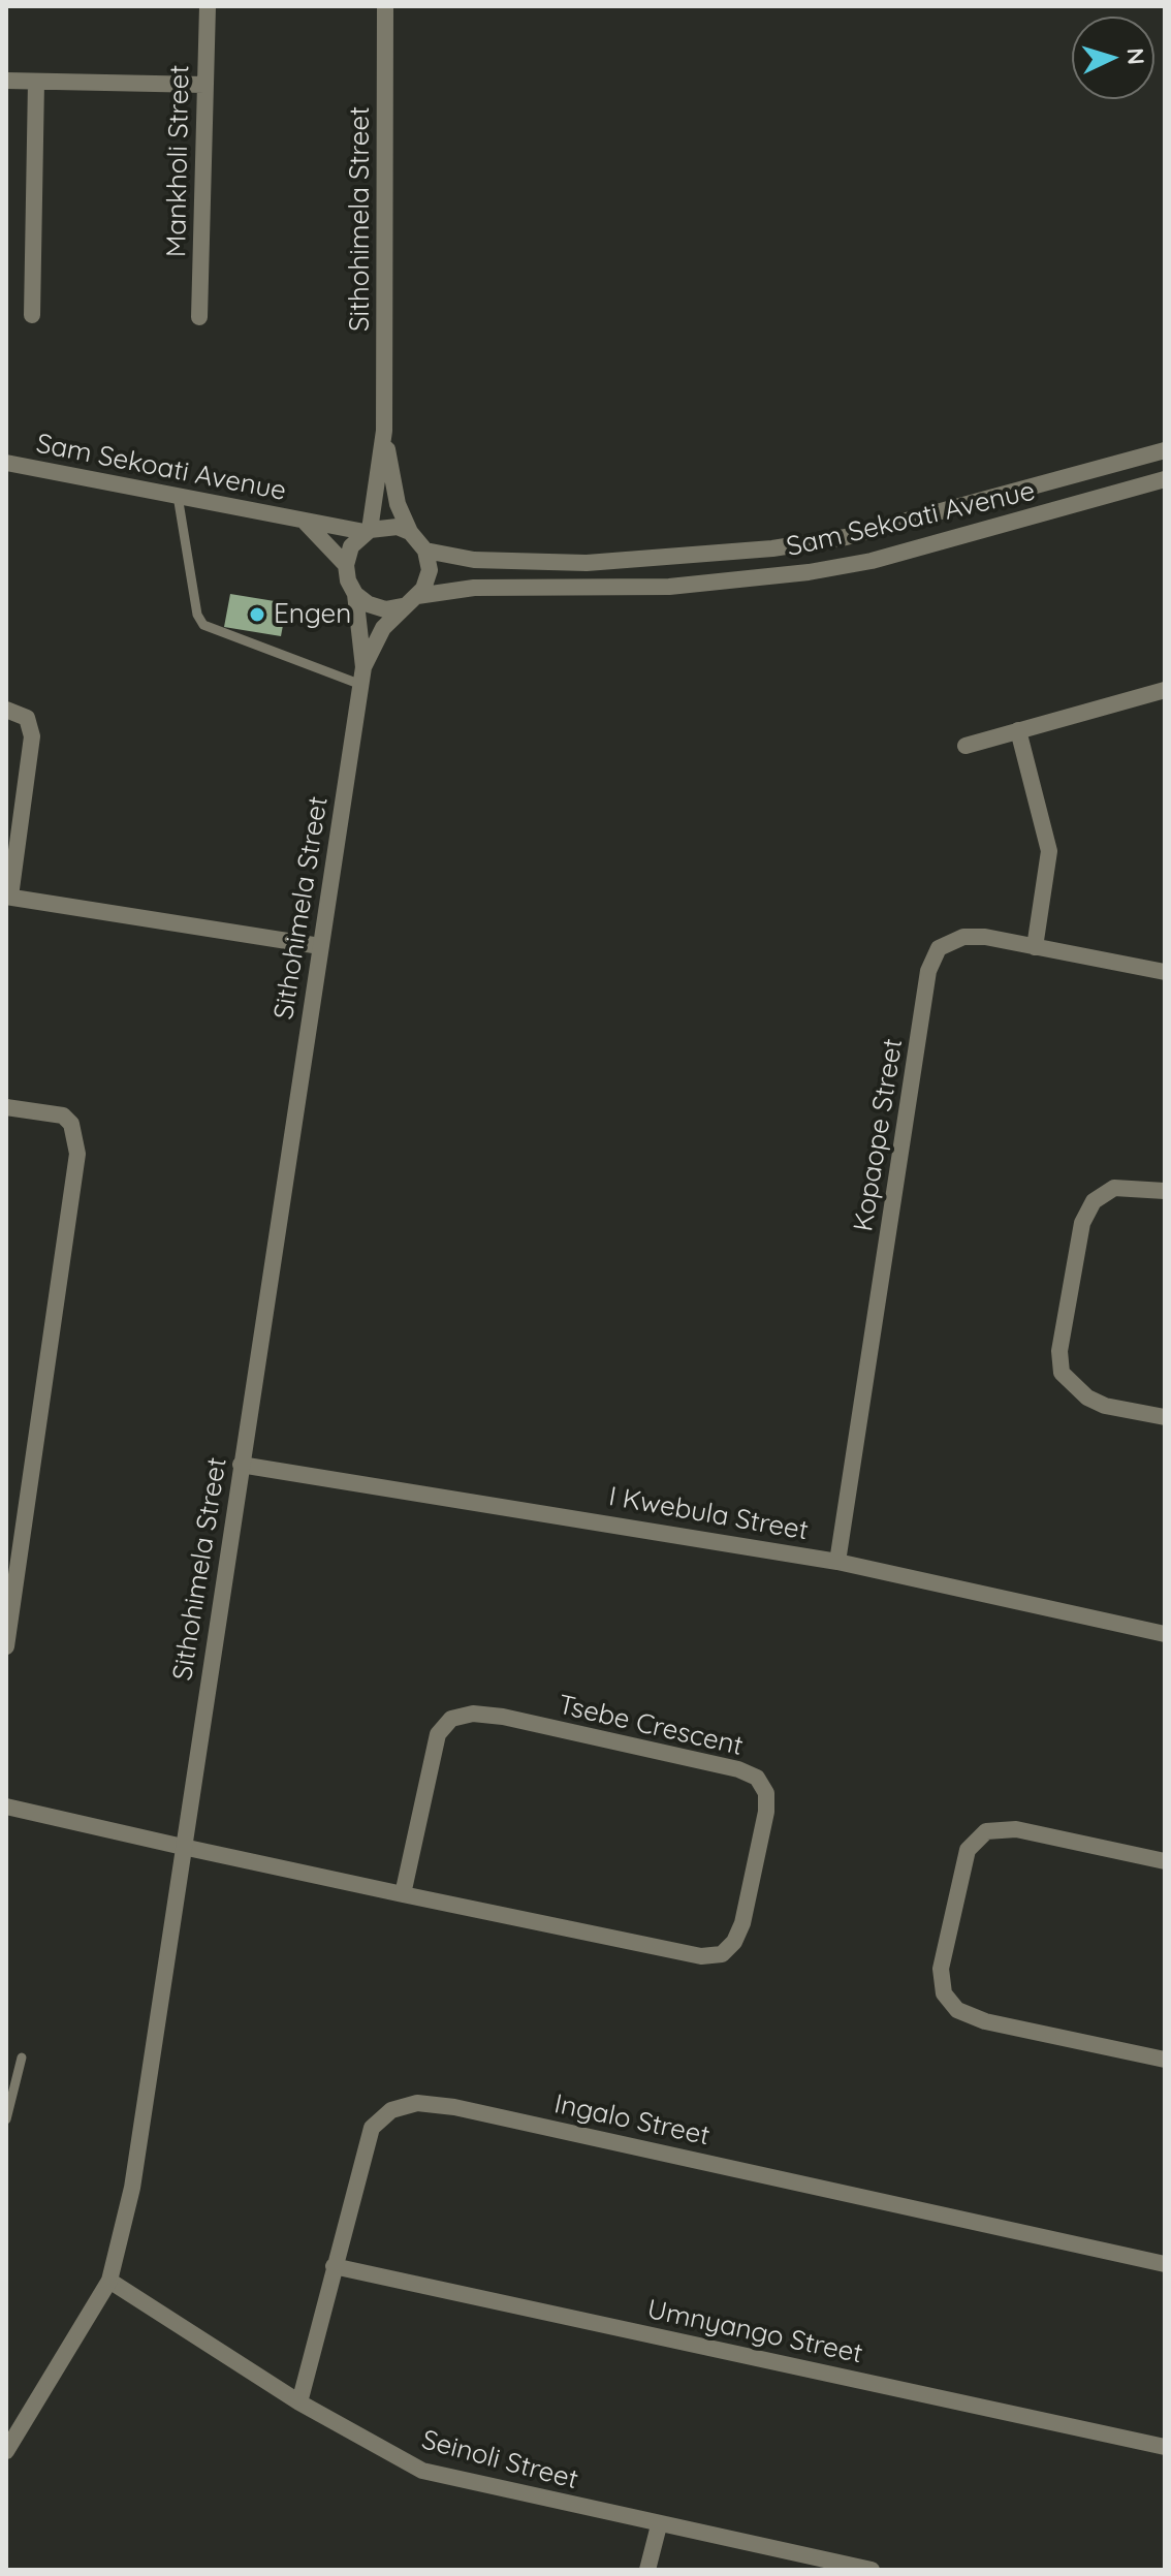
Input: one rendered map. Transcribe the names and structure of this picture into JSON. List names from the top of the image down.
{
  "streets": {
    "street": [
      "Mankholi Street",
      "Sithohimela Street",
      "Sam Sekoati Avenue",
      "Kopaope Street",
      "I Kwebula Street",
      "Tsebe Crescent",
      "Ingalo Street",
      "Umnyango Street",
      "Seinoli Street"
    ]
  },
  "crossings": [
    ["Sithohimela Street", "Sam Sekoati Avenue"],
    ["Sithohimela Street", "I Kwebula Street"],
    ["Sithohimela Street", "Tsebe Crescent"],
    ["Sithohimela Street", "Seinoli Street"],
    ["Kopaope Street", "I Kwebula Street"],
    ["Ingalo Street", "Umnyango Street"],
    ["Ingalo Street", "Seinoli Street"]
  ],
  "places": ["Engen"],
  "north": "right"
}
